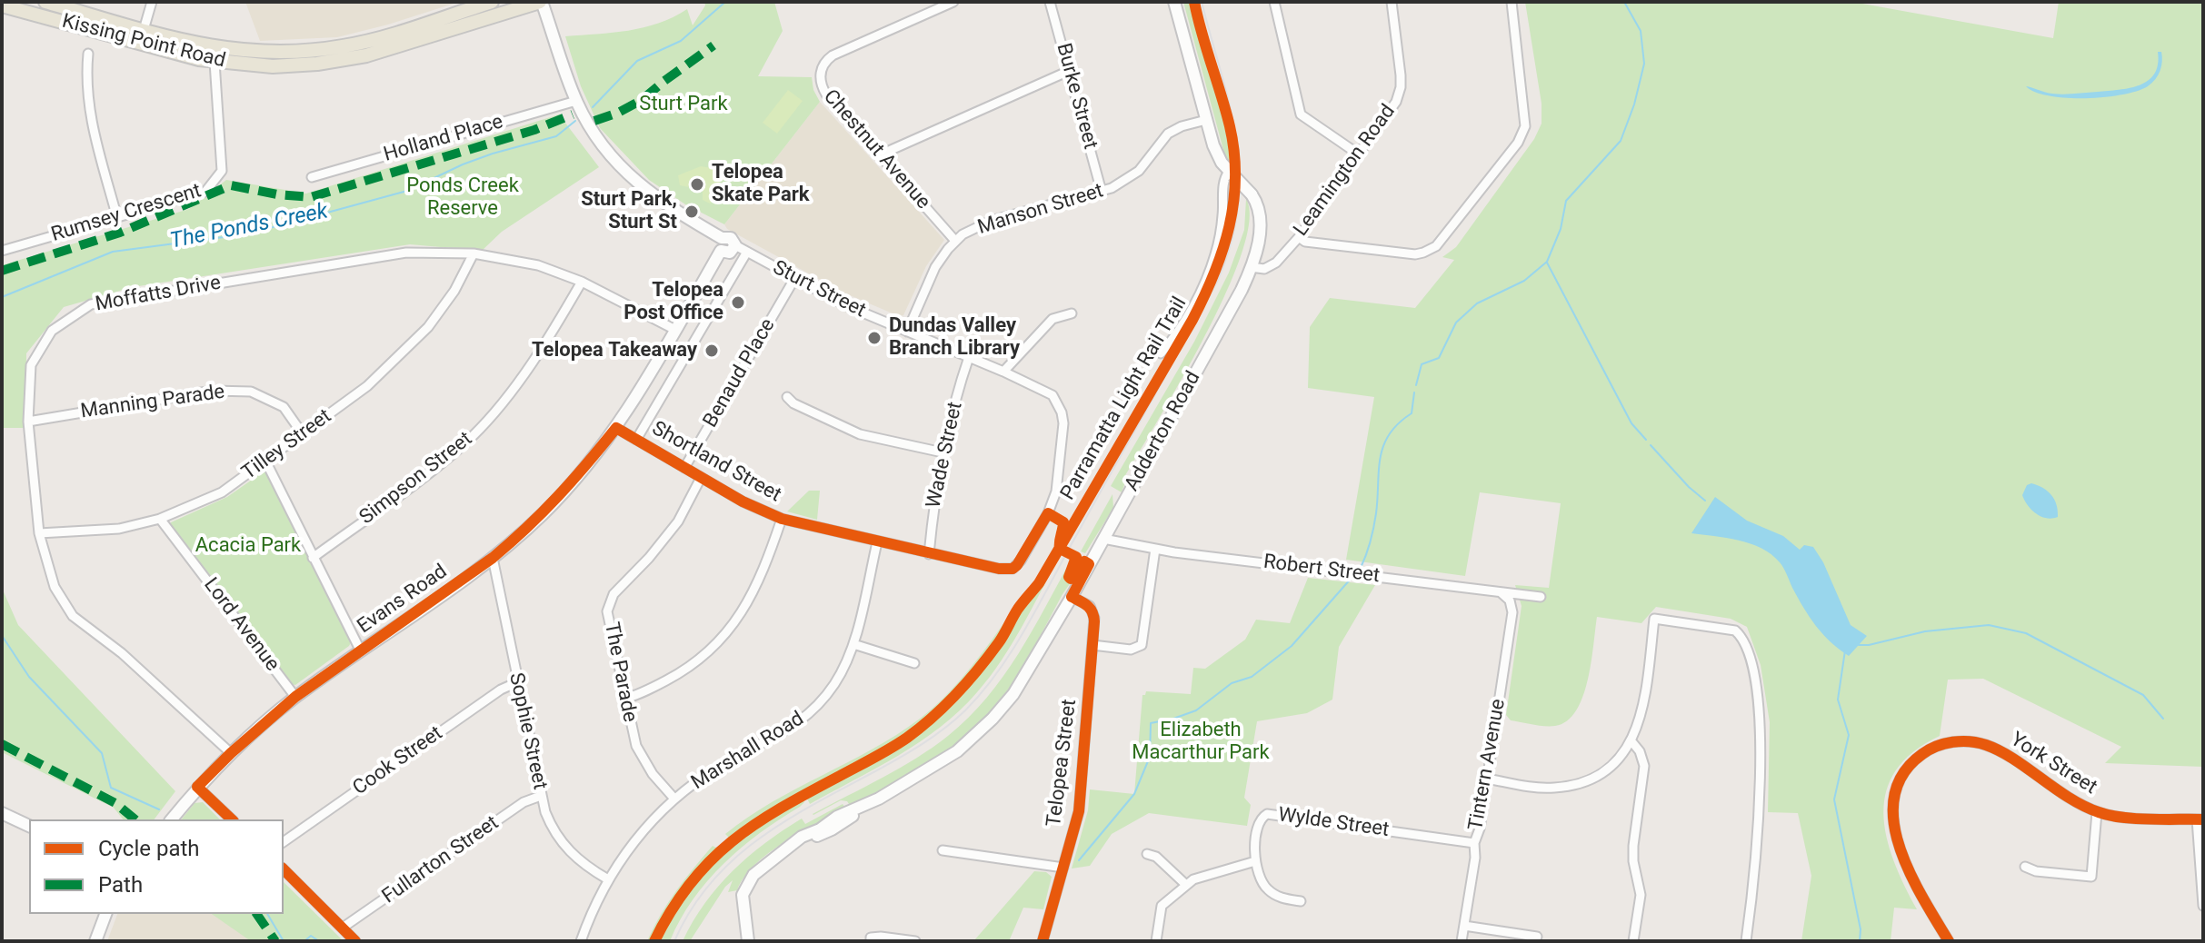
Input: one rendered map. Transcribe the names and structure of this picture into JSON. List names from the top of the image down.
{
  "streets": {
    "main road": ["Kissing Point Road"],
    "street": [
      "Burke Street",
      "Holland Place",
      "Chestnut Avenue",
      "Leamington Road",
      "Manson Street",
      "Rumsey Crescent",
      "Sturt Street",
      "Moffatts Drive",
      "Benaud Place",
      "Manning Parade",
      "Adderton Road",
      "Tilley Street",
      "Wade Street",
      "Shortland Street",
      "Simpson Street",
      "Robert Street",
      "Evans Road",
      "Lord Avenue",
      "The Parade",
      "Sophie Street",
      "Marshall Road",
      "Cook Street",
      "Telopea Street",
      "York Street",
      "Tintern Avenue",
      "Wylde Street",
      "Fullarton Street"
    ],
    "cycle path": ["Parramatta Light Rail Trail"]
  },
  "crossings": [
    ["Kissing Point Road", "Rumsey Crescent"],
    ["Burke Street", "Manson Street"],
    ["Chestnut Avenue", "Manson Street"],
    ["Leamington Road", "Adderton Road"],
    ["Manson Street", "Sturt Street"],
    ["Manson Street", "Adderton Road"],
    ["Sturt Street", "Benaud Place"],
    ["Sturt Street", "Wade Street"],
    ["Sturt Street", "Shortland Street"],
    ["Moffatts Drive", "Manning Parade"],
    ["Moffatts Drive", "Tilley Street"],
    ["Moffatts Drive", "Simpson Street"],
    ["Moffatts Drive", "Evans Road"],
    ["Benaud Place", "Shortland Street"],
    ["Manning Parade", "Tilley Street"],
    ["Adderton Road", "Robert Street"],
    ["Adderton Road", "Telopea Street"],
    ["Tilley Street", "Lord Avenue"],
    ["Wade Street", "Shortland Street"],
    ["Shortland Street", "Evans Road"],
    ["Shortland Street", "The Parade"],
    ["Shortland Street", "Marshall Road"],
    ["Robert Street", "Tintern Avenue"],
    ["Evans Road", "Lord Avenue"],
    ["Evans Road", "Sophie Street"],
    ["The Parade", "Marshall Road"],
    ["Sophie Street", "Marshall Road"],
    ["Sophie Street", "Cook Street"],
    ["Sophie Street", "Fullarton Street"],
    ["Tintern Avenue", "Wylde Street"]
  ],
  "water": ["The Ponds Creek"],
  "parks": [
    "Sturt Park",
    "Ponds Creek Reserve",
    "Acacia Park",
    "Elizabeth Macarthur Park"
  ],
  "places": [
    "Telopea Skate Park",
    "Sturt Park, Sturt St",
    "Telopea Post Office",
    "Dundas Valley Branch Library",
    "Telopea Takeaway"
  ],
  "legend": ["Cycle path", "Path"]
}
